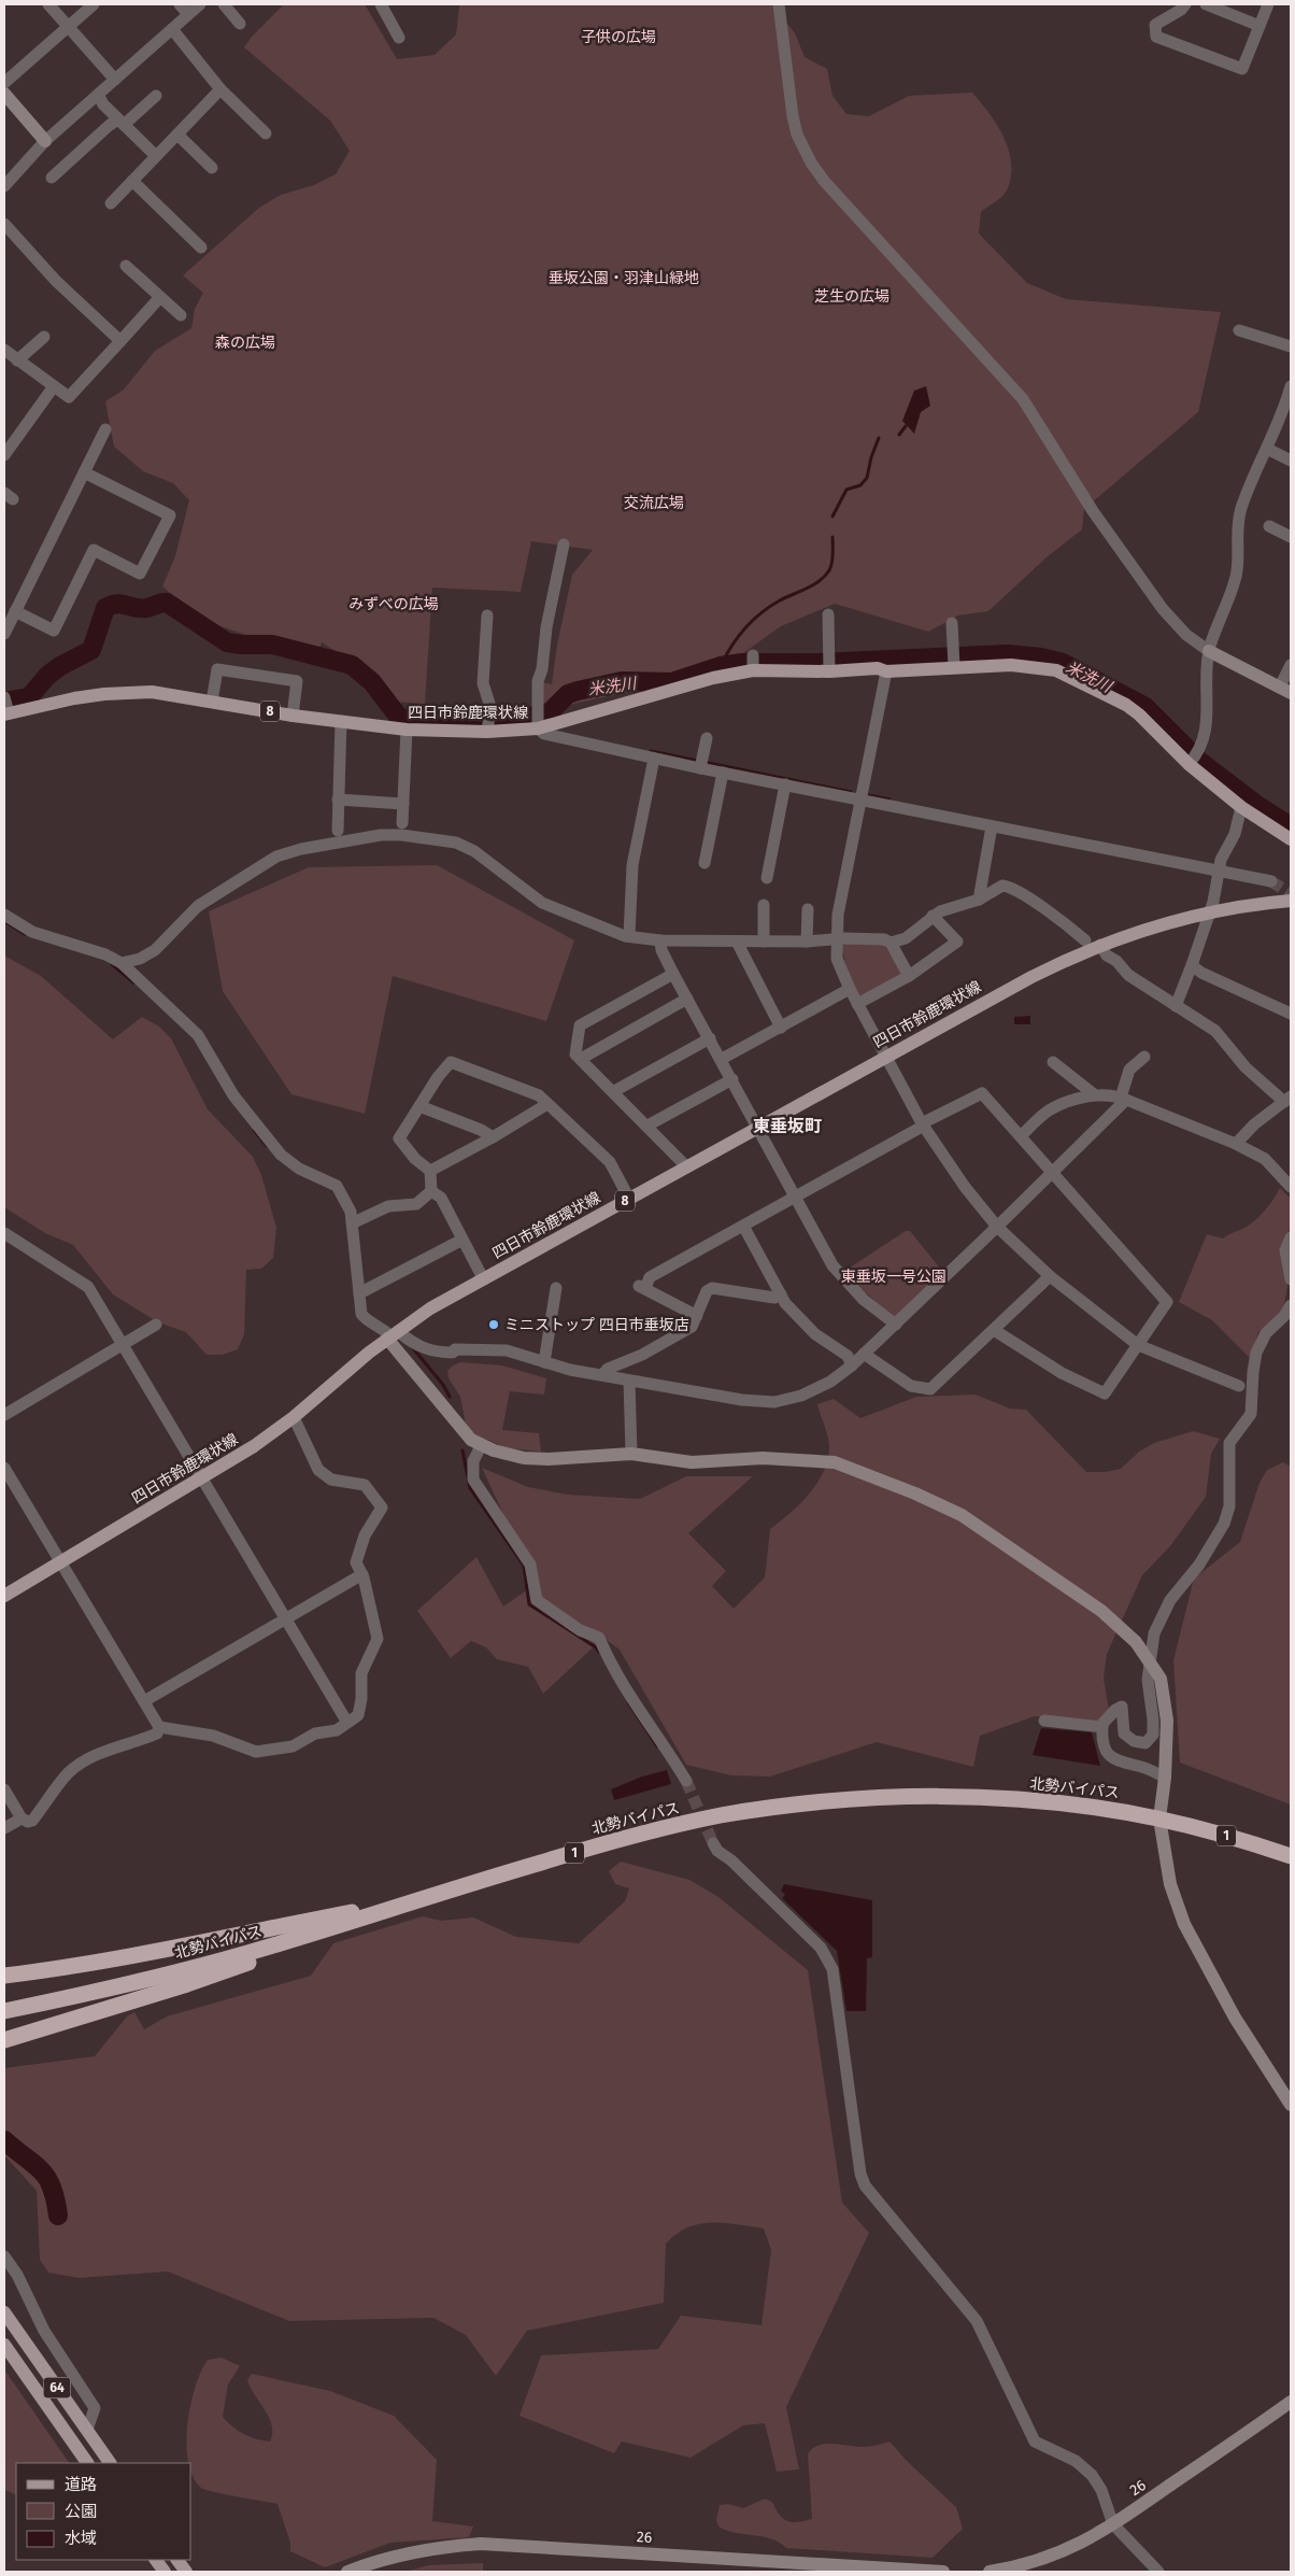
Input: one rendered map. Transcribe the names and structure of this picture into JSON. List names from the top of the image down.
{
  "streets": {
    "highway": ["北勢バイパス", "1"],
    "main road": ["8", "四日市鈴鹿環状線", "64"],
    "street": ["26"]
  },
  "crossings": [
    ["北勢バイパス", "1"]
  ],
  "districts": ["東垂坂町"],
  "water": ["米洗川"],
  "parks": [
    "子供の広場",
    "垂坂公園・羽津山緑地",
    "芝生の広場",
    "森の広場",
    "交流広場",
    "みずべの広場",
    "東垂坂一号公園"
  ],
  "places": ["ミニストップ 四日市垂坂店"],
  "legend": ["道路", "公園", "水域"]
}
